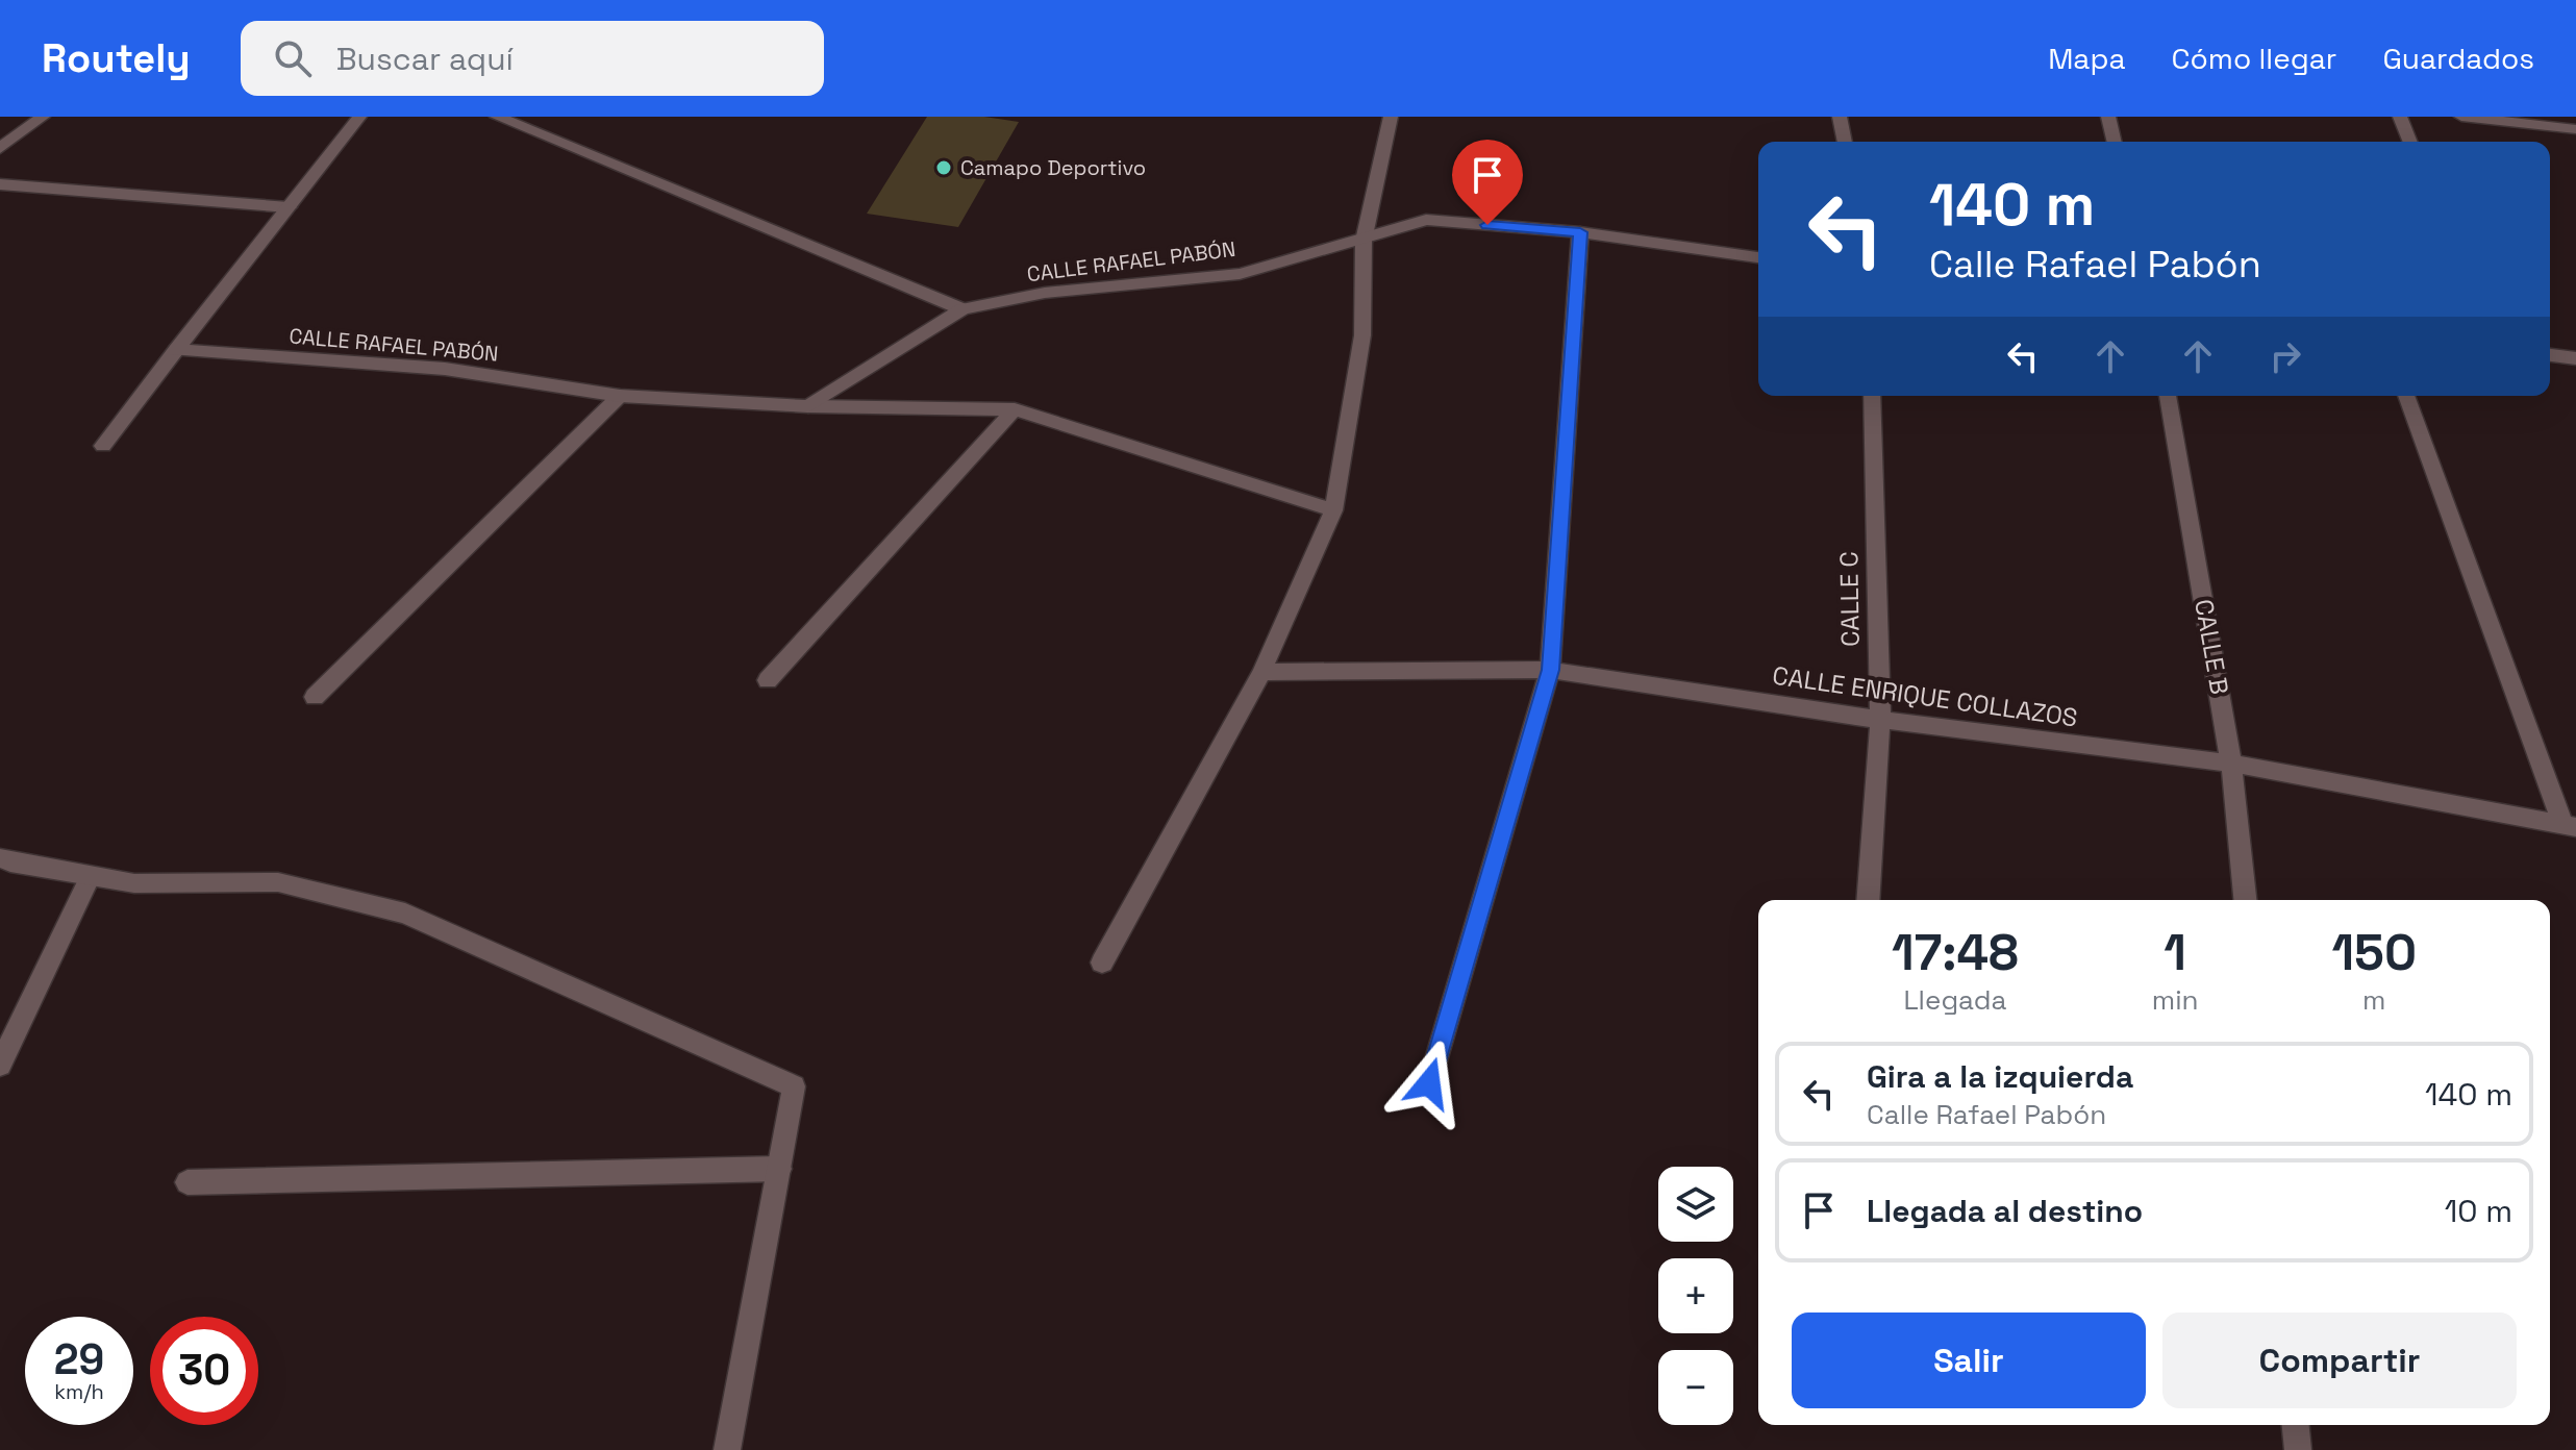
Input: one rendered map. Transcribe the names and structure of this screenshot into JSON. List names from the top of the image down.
{
  "streets": {
    "street": [
      "CALLE RAFAEL PABÓN",
      "CALLE C",
      "CALLE B",
      "CALLE ENRIQUE COLLAZOS"
    ]
  },
  "crossings": [
    ["CALLE C", "CALLE ENRIQUE COLLAZOS"],
    ["CALLE B", "CALLE ENRIQUE COLLAZOS"]
  ],
  "places": ["Camapo Deportivo"],
  "page": {
    "header": "Routely",
    "search": "Buscar aquí",
    "nav": ["Mapa", "Cómo llegar", "Guardados"],
    "turn": ["140 m", "Calle Rafael Pabón"],
    "eta": [
      "17:48",
      "Llegada",
      "1",
      "min",
      "150",
      "m"
    ],
    "list": [
      {
        "name": "Gira a la izquierda",
        "note": "Calle Rafael Pabón",
        "value": "140 m"
      },
      {
        "name": "Llegada al destino",
        "value": "10 m"
      }
    ],
    "map_buttons": ["+", "−"],
    "buttons": ["Salir", "Compartir"],
    "speed": "29 km/h",
    "limit": "30"
  }
}
